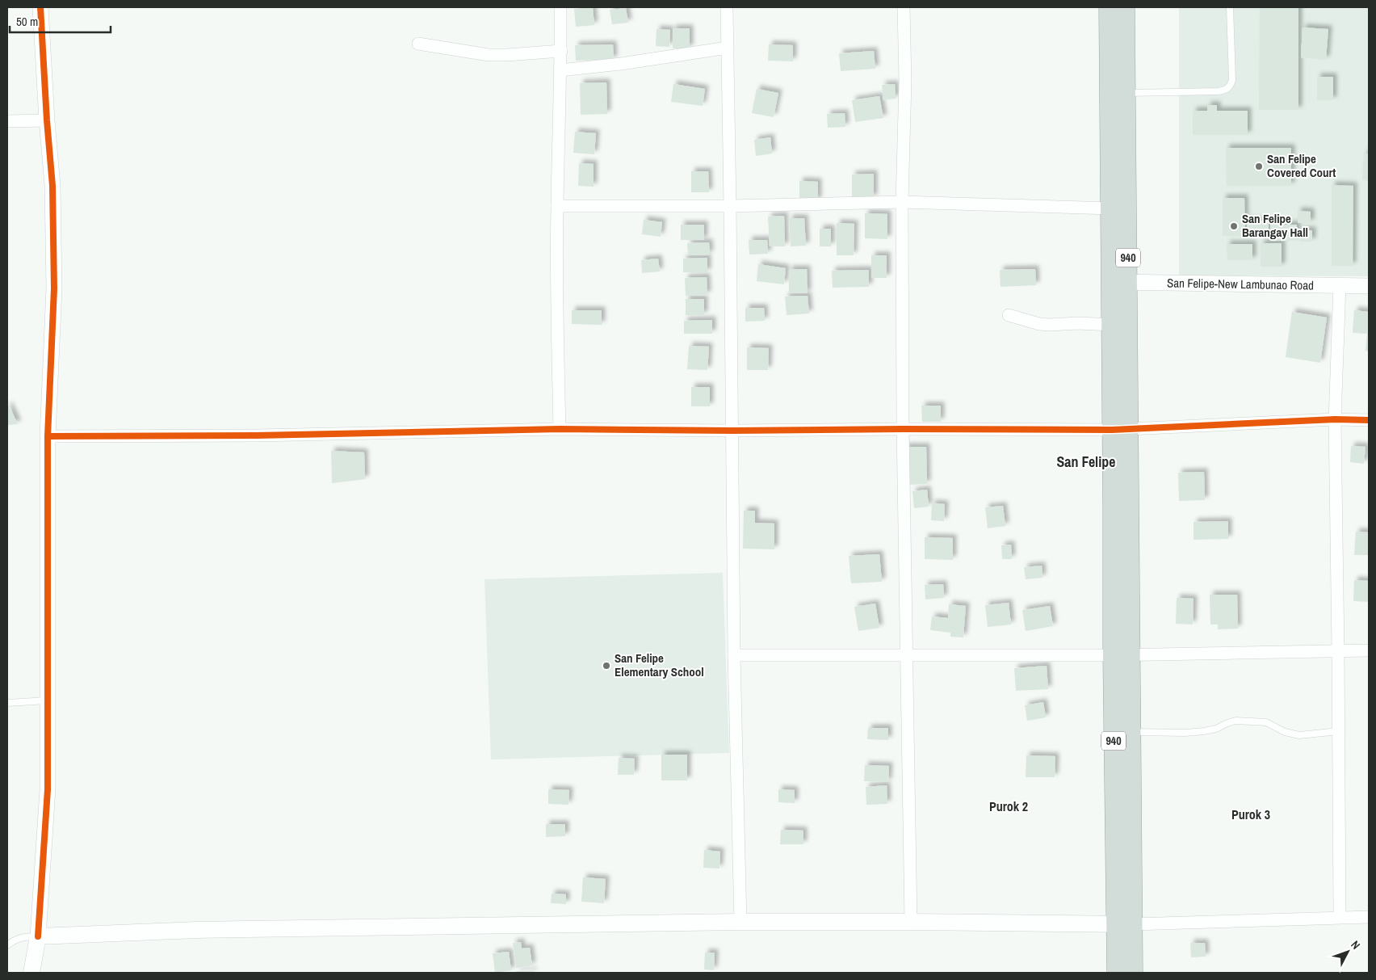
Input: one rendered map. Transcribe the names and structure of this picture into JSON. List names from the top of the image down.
{
  "streets": {
    "highway": ["940"],
    "street": ["San Felipe-New Lambunao Road"]
  },
  "crossings": [
    ["940", "San Felipe-New Lambunao Road"]
  ],
  "districts": ["San Felipe", "Purok 2", "Purok 3"],
  "places": ["San Felipe Covered Court", "San Felipe Barangay Hall", "San Felipe Elementary School"],
  "scale_bar": "50 m",
  "north": "top right"
}
